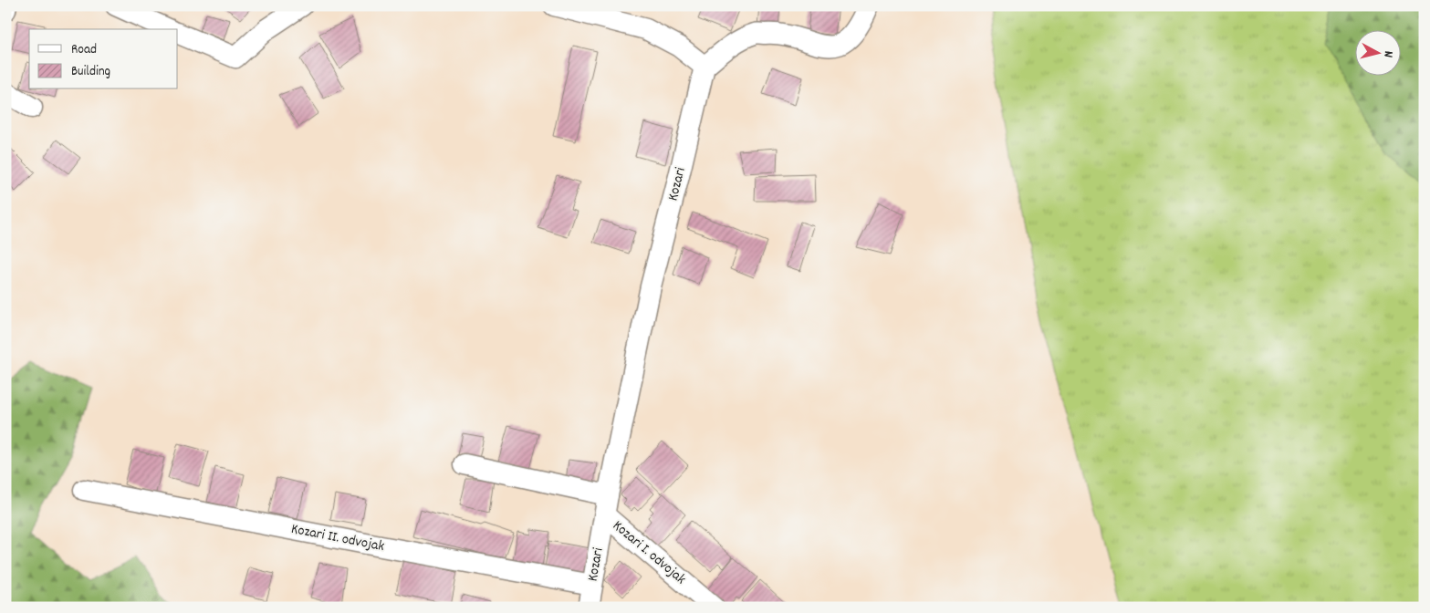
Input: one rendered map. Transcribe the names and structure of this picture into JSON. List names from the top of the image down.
{
  "streets": {
    "street": ["Kozari", "Kozari II. odvojak", "Kozari I. odvojak"]
  },
  "crossings": [
    ["Kozari", "Kozari II. odvojak"],
    ["Kozari", "Kozari I. odvojak"]
  ],
  "legend": ["Road", "Building"],
  "north": "right"
}
